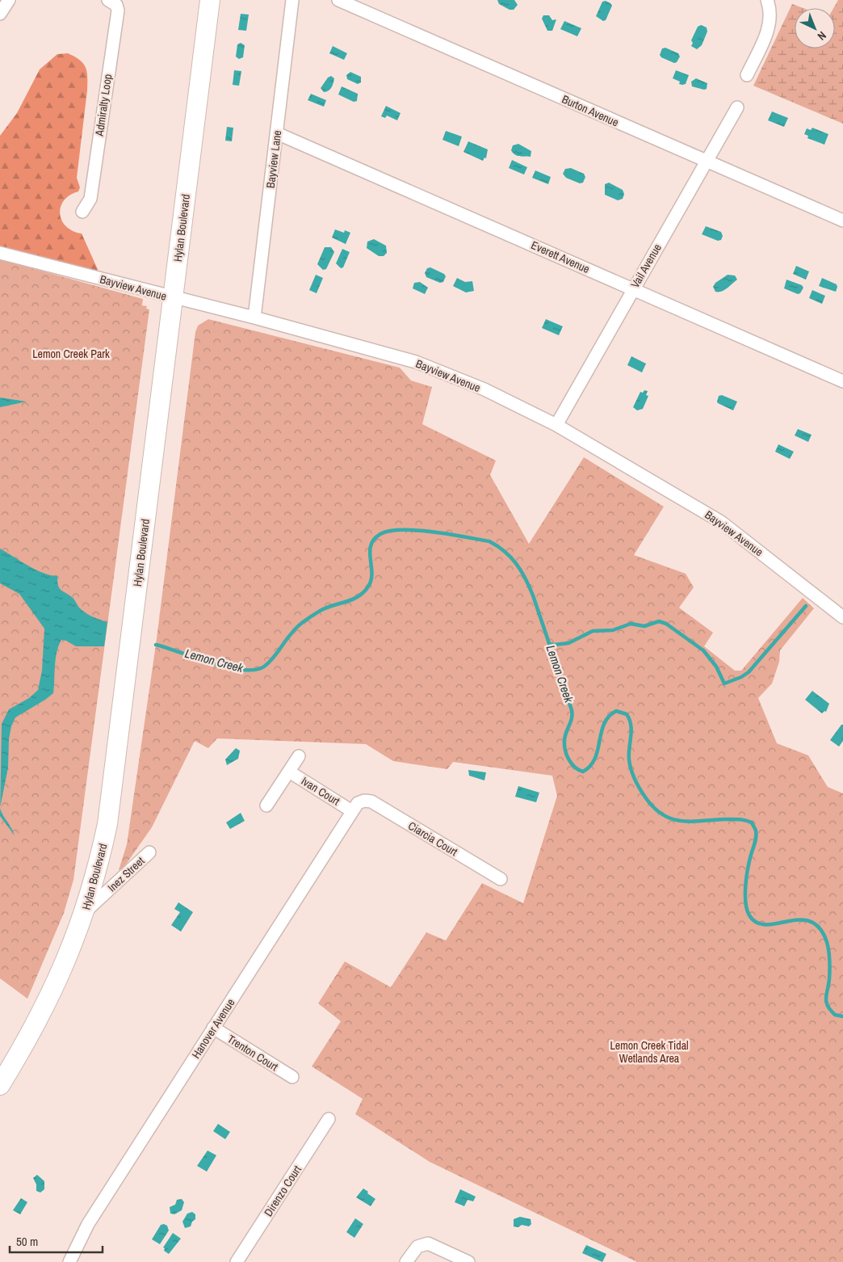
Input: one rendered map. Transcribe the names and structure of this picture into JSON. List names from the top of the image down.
{
  "streets": {
    "main road": ["Hylan Boulevard"],
    "street": [
      "Admiralty Loop",
      "Burton Avenue",
      "Bayview Lane",
      "Everett Avenue",
      "Vail Avenue",
      "Bayview Avenue",
      "Ivan Court",
      "Ciarcia Court",
      "Inez Street",
      "Hanover Avenue",
      "Trenton Court",
      "Direnzo Court"
    ]
  },
  "crossings": [
    ["Burton Avenue", "Vail Avenue"],
    ["Bayview Lane", "Everett Avenue"],
    ["Bayview Lane", "Bayview Avenue"],
    ["Hylan Boulevard", "Bayview Avenue"],
    ["Hylan Boulevard", "Inez Street"],
    ["Everett Avenue", "Vail Avenue"],
    ["Vail Avenue", "Bayview Avenue"],
    ["Ivan Court", "Hanover Avenue"],
    ["Ciarcia Court", "Hanover Avenue"],
    ["Hanover Avenue", "Trenton Court"]
  ],
  "water": ["Lemon Creek"],
  "parks": ["Lemon Creek Park", "Lemon Creek Tidal Wetlands Area"],
  "scale_bar": "50 m",
  "north": "bottom right"
}
